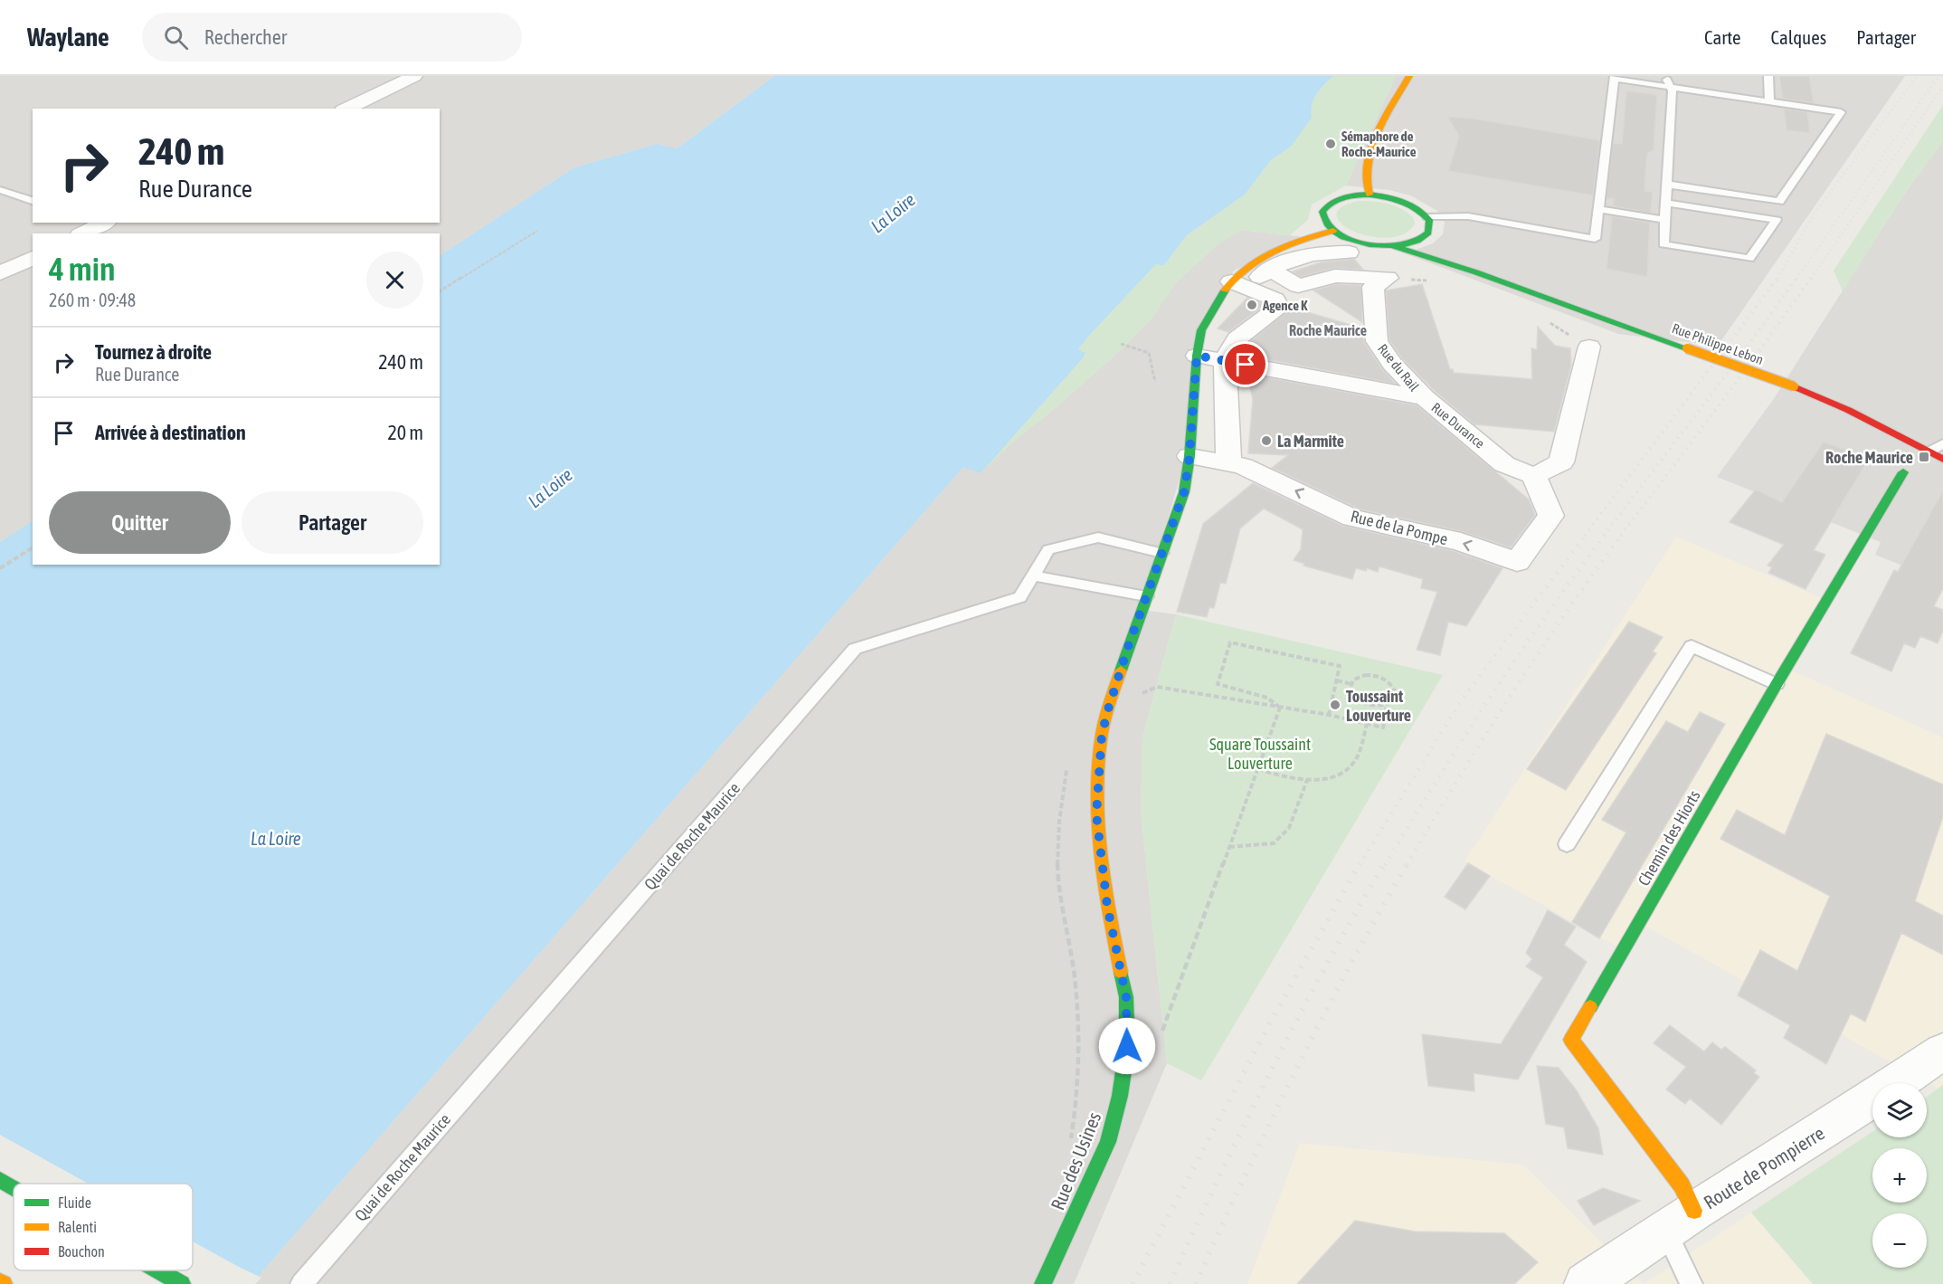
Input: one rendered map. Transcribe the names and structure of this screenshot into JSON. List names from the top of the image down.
{
  "streets": {
    "main road": ["Rue Philippe Lebon", "Chemin des Hiorts", "Rue des Usines"],
    "street": [
      "Rue du Rail",
      "Rue Durance",
      "Rue de la Pompe",
      "Route de Pompierre"
    ],
    "lane": ["Quai de Roche Maurice"]
  },
  "crossings": [
    ["Rue du Rail", "Rue Durance"],
    ["Rue Durance", "Rue de la Pompe"],
    ["Rue Durance", "Rue des Usines"],
    ["Rue de la Pompe", "Rue des Usines"],
    ["Quai de Roche Maurice", "Rue des Usines"],
    ["Chemin des Hiorts", "Route de Pompierre"]
  ],
  "districts": ["Roche Maurice"],
  "water": ["La Loire"],
  "parks": ["Square Toussaint Louverture"],
  "places": {
    "other": [
      "Sémaphore de Roche-Maurice",
      "Agence K",
      "La Marmite",
      "Toussaint Louverture"
    ],
    "transit": ["Roche Maurice"]
  },
  "legend": ["Fluide", "Ralenti", "Bouchon"],
  "page": {
    "header": "Waylane",
    "search": "Rechercher",
    "nav": ["Carte", "Calques", "Partager"],
    "turn": ["240 m", "Rue Durance"],
    "heading": ["4 min", "260 m · 09:48"],
    "list": [
      {
        "name": "Tournez à droite",
        "note": "Rue Durance",
        "value": "240 m"
      },
      {
        "name": "Arrivée à destination",
        "value": "20 m"
      }
    ],
    "buttons": ["Quitter", "Partager"],
    "map_buttons": ["+", "−"]
  }
}
